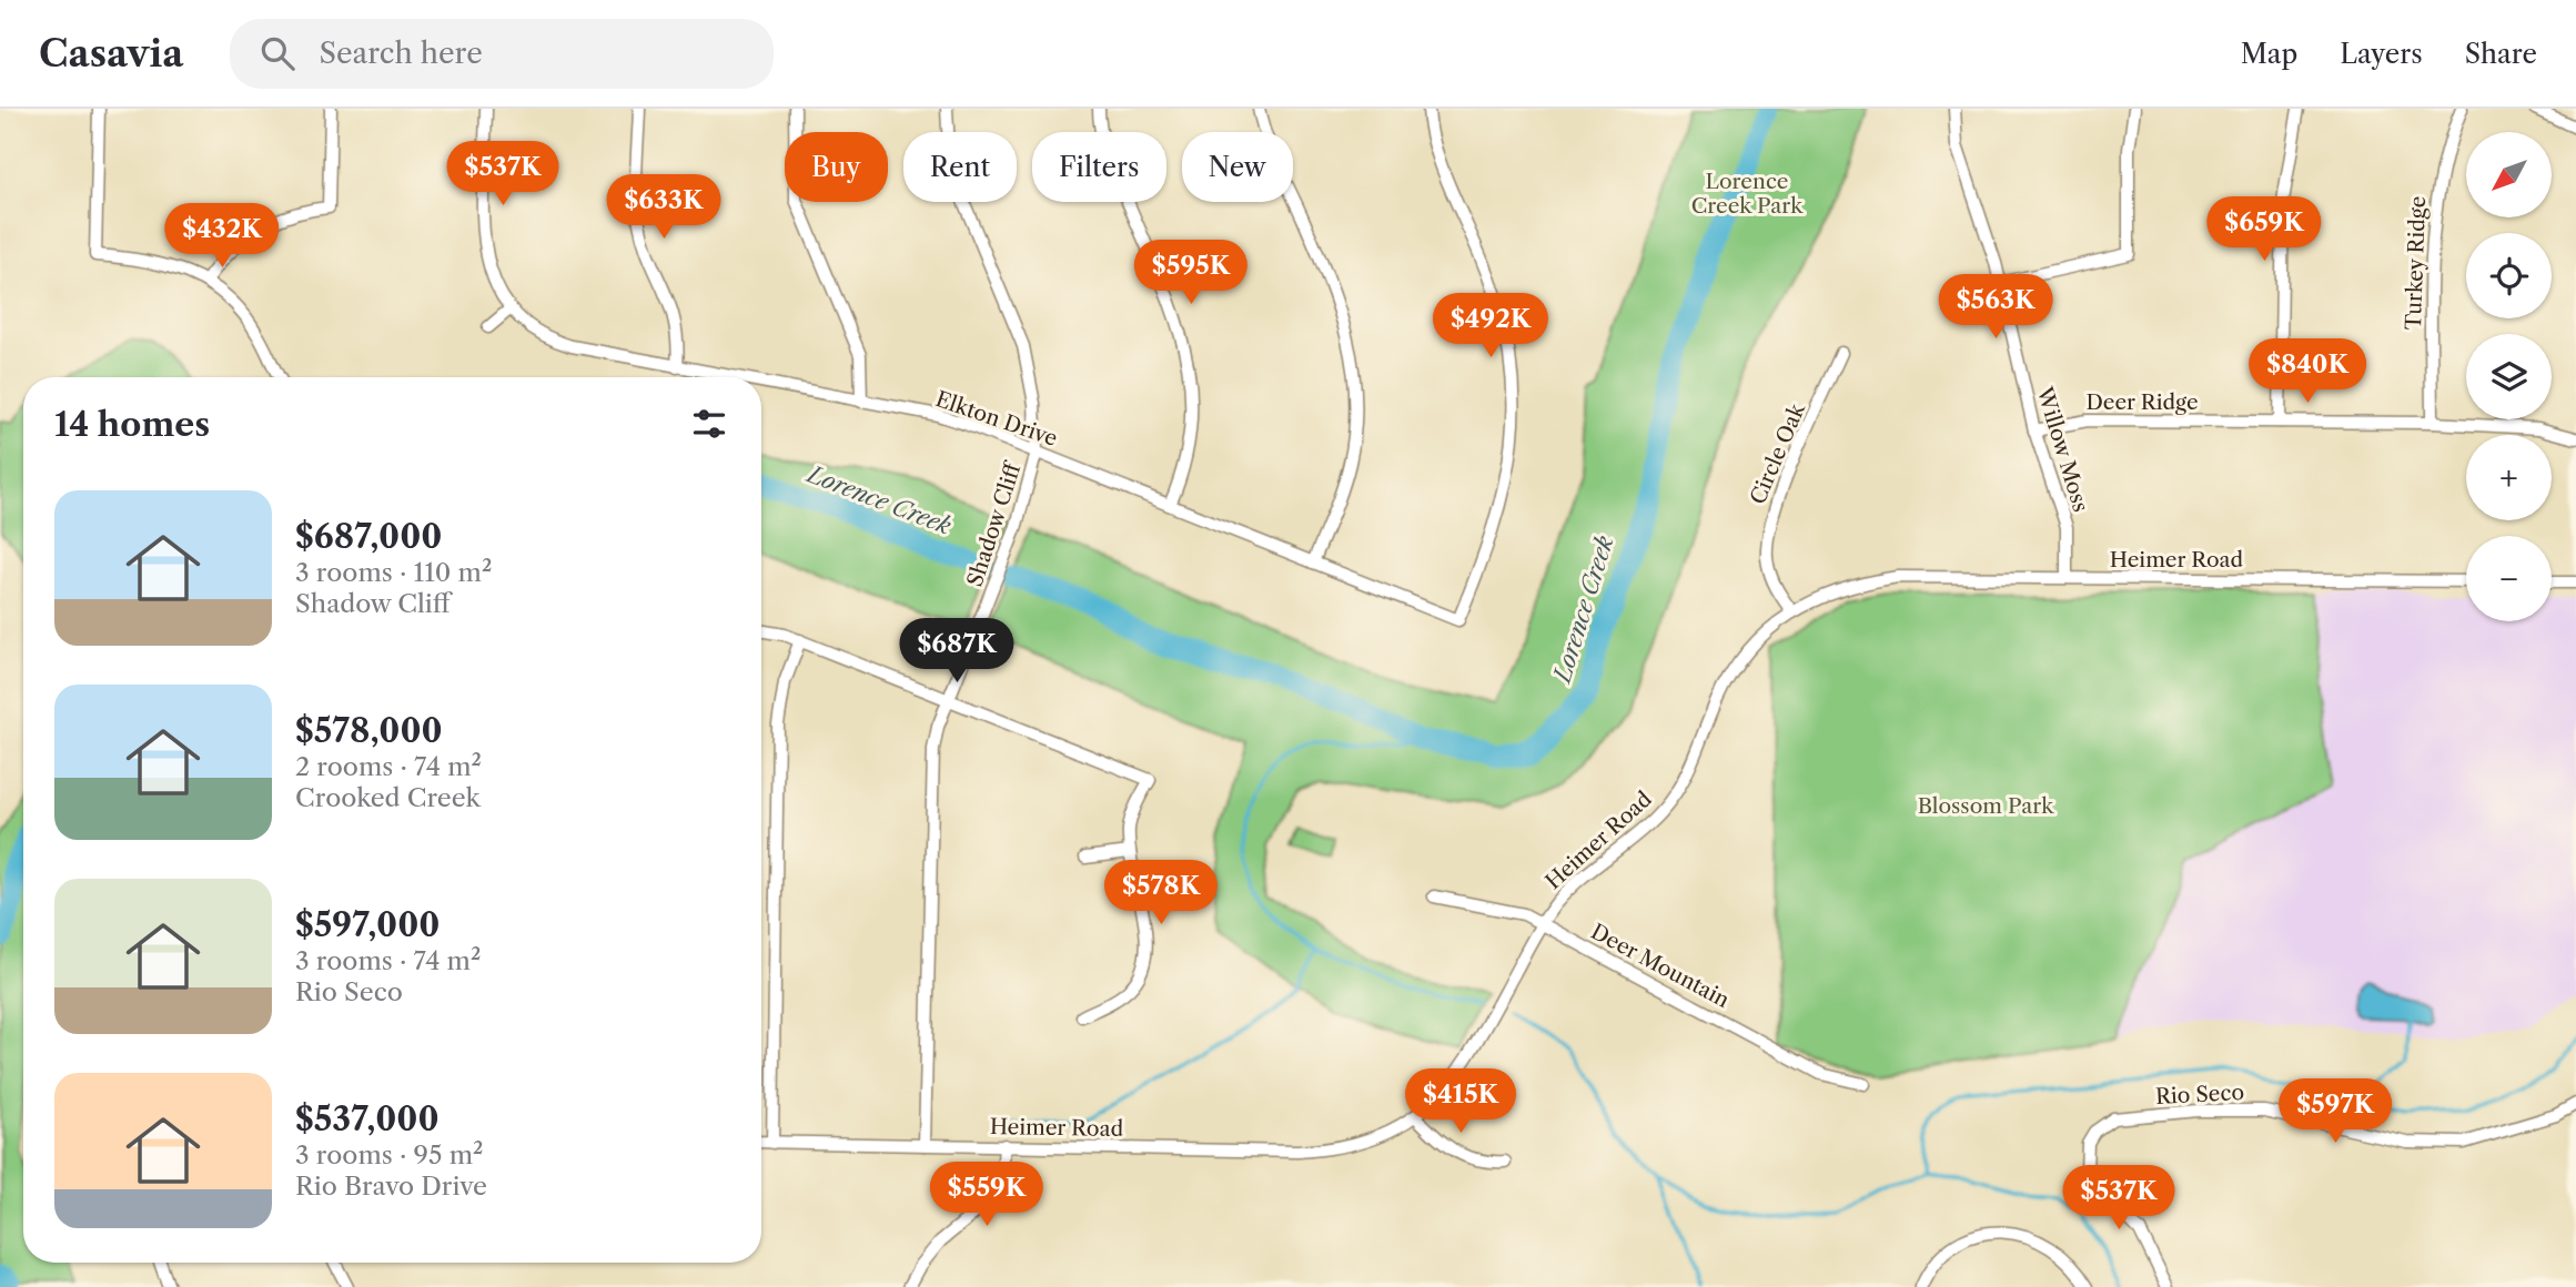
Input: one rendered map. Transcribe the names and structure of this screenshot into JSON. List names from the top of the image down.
{
  "streets": {
    "street": [
      "Turkey Ridge",
      "Deer Ridge",
      "Elkton Drive",
      "Willow Moss",
      "Circle Oak",
      "Shadow Cliff",
      "Heimer Road",
      "Deer Mountain",
      "Rio Seco"
    ]
  },
  "crossings": [
    ["Turkey Ridge", "Deer Ridge"],
    ["Deer Ridge", "Willow Moss"],
    ["Elkton Drive", "Shadow Cliff"],
    ["Willow Moss", "Heimer Road"],
    ["Circle Oak", "Heimer Road"],
    ["Shadow Cliff", "Heimer Road"],
    ["Heimer Road", "Deer Mountain"]
  ],
  "water": ["Lorence Creek"],
  "parks": ["Lorence Creek Park", "Blossom Park"],
  "north": "bottom left",
  "page": {
    "header": "Casavia",
    "search": "Search here",
    "nav": ["Map", "Layers", "Share"],
    "map_buttons": ["+", "−"],
    "chip": [
      "Buy",
      "Rent",
      "Filters",
      "New"
    ],
    "price": [
      "$537K",
      "$633K",
      "$659K",
      "$432K",
      "$595K",
      "$563K",
      "$492K",
      "$840K",
      "$687K",
      "$578K",
      "$415K",
      "$597K",
      "$559K",
      "$537K"
    ],
    "heading": "14 homes",
    "list": [
      {
        "name": "$687,000",
        "note": "3 rooms · 110 m² · Shadow Cliff"
      },
      {
        "name": "$578,000",
        "note": "2 rooms · 74 m² · Crooked Creek"
      },
      {
        "name": "$597,000",
        "note": "3 rooms · 74 m² · Rio Seco"
      },
      {
        "name": "$537,000",
        "note": "3 rooms · 95 m² · Rio Bravo Drive"
      }
    ]
  }
}
